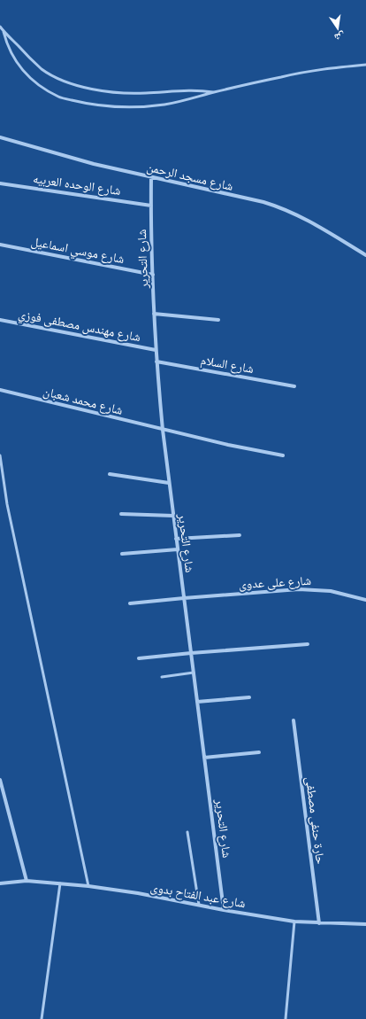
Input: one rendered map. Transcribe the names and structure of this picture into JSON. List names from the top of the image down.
{
  "streets": {
    "street": [
      "شارع مسجد الرحمن",
      "شارع الوحده العربيه",
      "شارع موسي اسماعيل",
      "شارع التحرير",
      "شارع مهندس مصطفى فوزي",
      "شارع السلام",
      "شارع محمد شعبان",
      "شارع على عدوى",
      "حارة حنفى مصطفى",
      "شارع عبد الفتاح بدوى"
    ]
  },
  "crossings": [
    ["شارع مسجد الرحمن", "شارع التحرير"],
    ["شارع الوحده العربيه", "شارع التحرير"],
    ["شارع موسي اسماعيل", "شارع التحرير"],
    ["شارع التحرير", "شارع مهندس مصطفى فوزي"],
    ["شارع التحرير", "شارع السلام"],
    ["شارع التحرير", "شارع محمد شعبان"],
    ["شارع التحرير", "شارع على عدوى"],
    ["شارع التحرير", "شارع عبد الفتاح بدوى"],
    ["حارة حنفى مصطفى", "شارع عبد الفتاح بدوى"]
  ],
  "north": "bottom"
}
